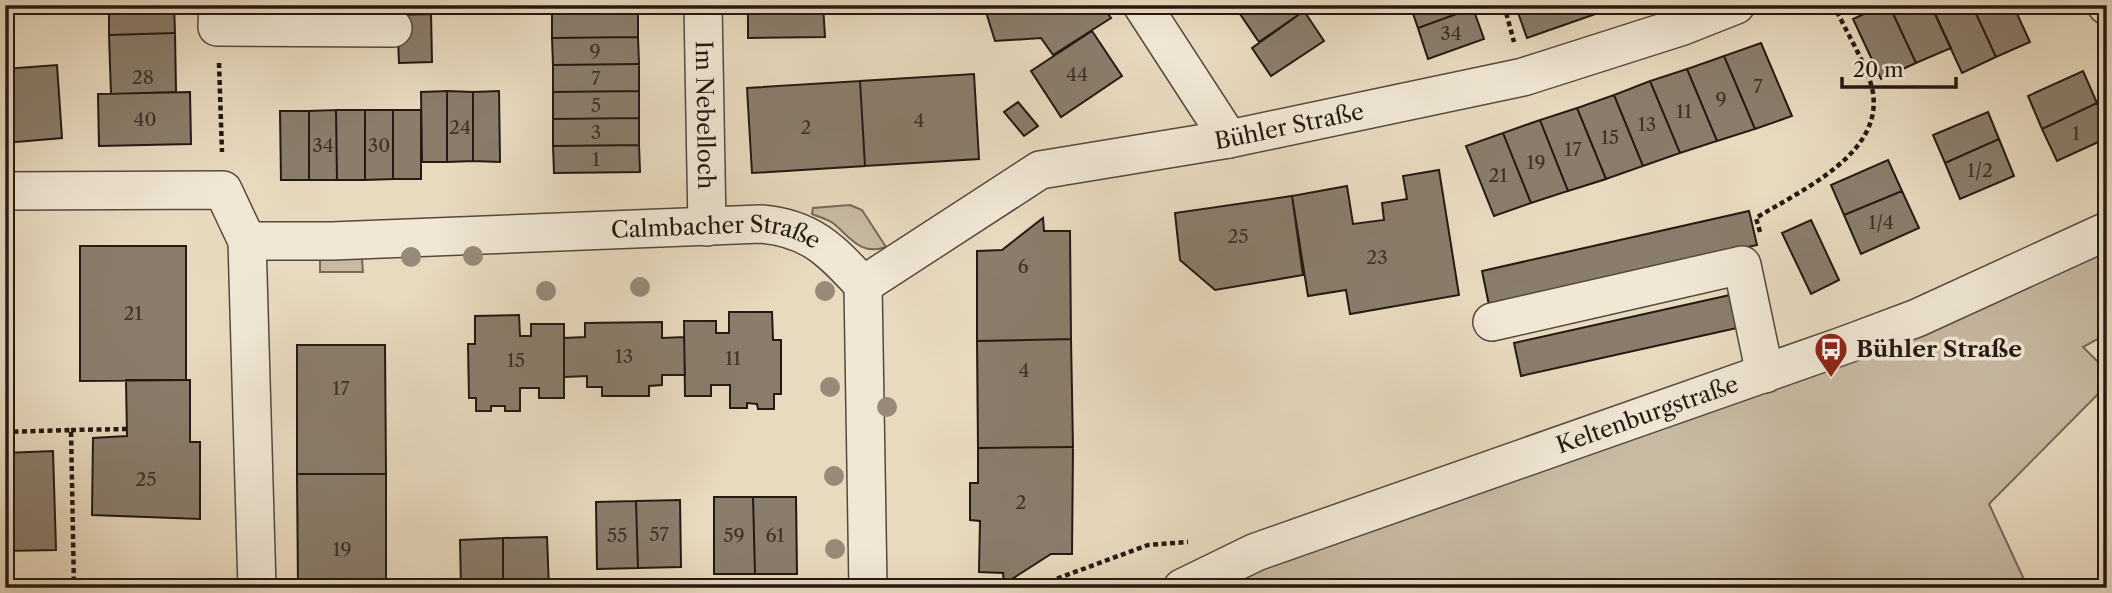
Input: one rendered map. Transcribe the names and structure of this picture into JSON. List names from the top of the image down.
{
  "streets": {
    "street": [
      "Im Nebelloch",
      "Bühler Straße",
      "Calmbacher Straße",
      "Keltenburgstraße"
    ]
  },
  "crossings": [
    ["Im Nebelloch", "Calmbacher Straße"],
    ["Bühler Straße", "Calmbacher Straße"]
  ],
  "places": {
    "bus stop": ["Bühler Straße"]
  },
  "house_numbers": [
    "34",
    "9",
    "44",
    "28",
    "7",
    "7",
    "9",
    "5",
    "11",
    "40",
    "4",
    "13",
    "24",
    "2",
    "3",
    "1",
    "15",
    "34",
    "30",
    "17",
    "1",
    "19",
    "1/2",
    "21",
    "1/4",
    "25",
    "23",
    "6",
    "21",
    "13",
    "11",
    "15",
    "4",
    "17",
    "25",
    "2",
    "57",
    "55",
    "59",
    "61",
    "19"
  ],
  "scale_bar": "20 m"
}
